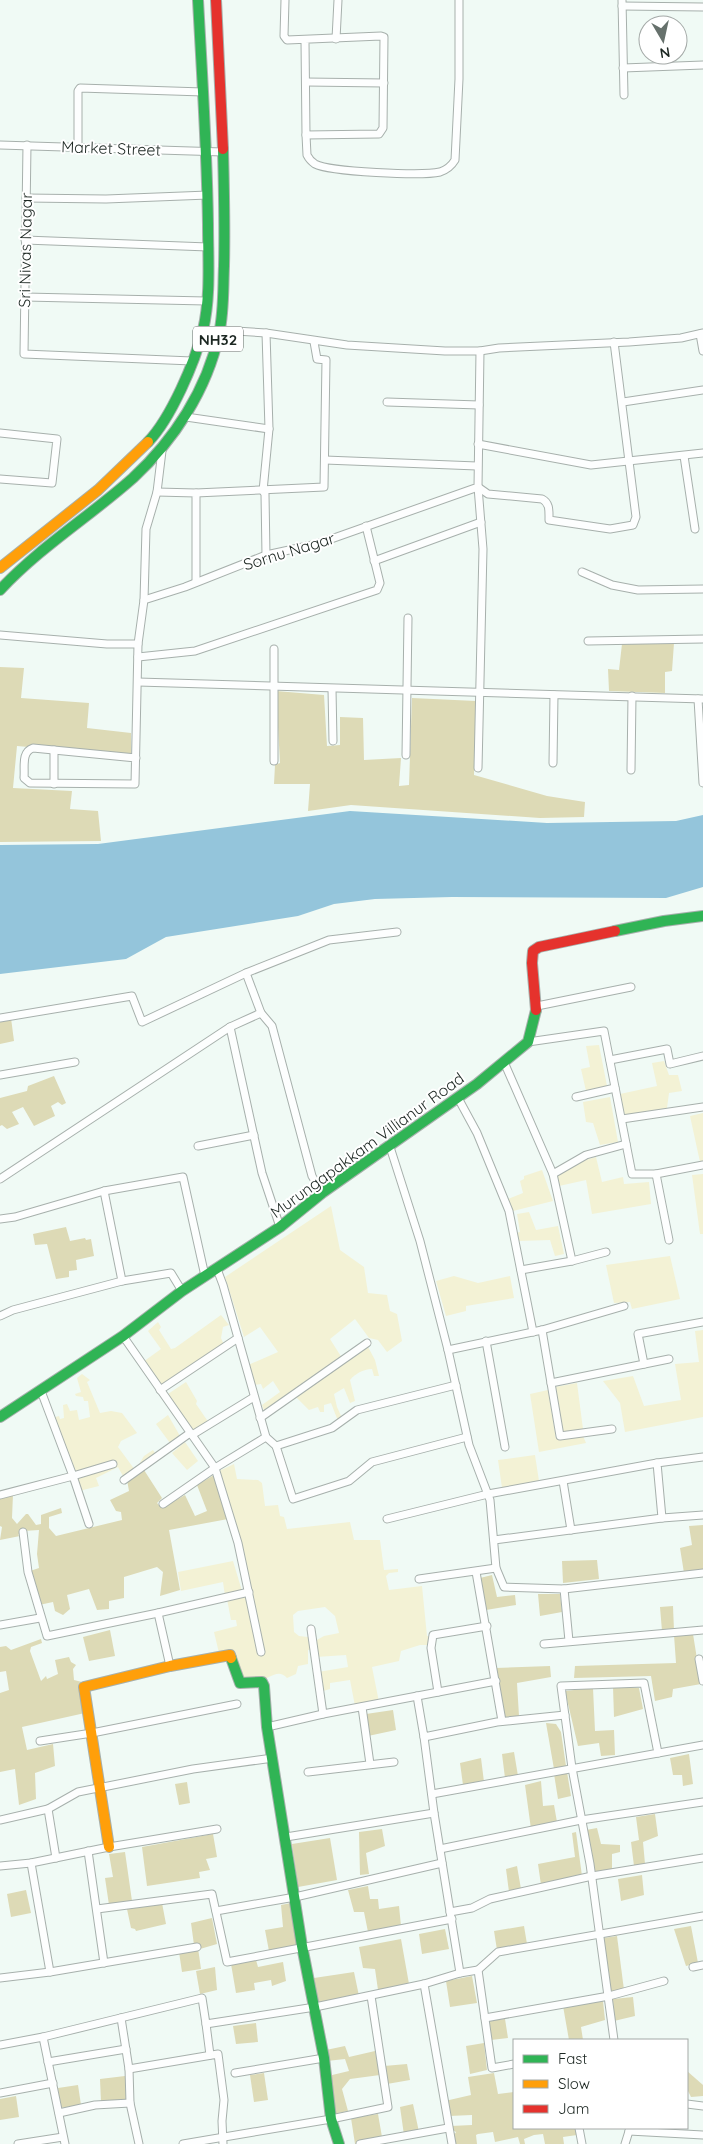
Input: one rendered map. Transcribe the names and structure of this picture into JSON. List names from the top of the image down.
{
  "streets": {
    "main road": ["NH32", "Murungapakkam Villianur Road"],
    "street": ["Market Street", "Sri Nivas Nagar", "Sornu Nagar"]
  },
  "crossings": [
    ["Market Street", "Sri Nivas Nagar"],
    ["Market Street", "NH32"],
    ["Sri Nivas Nagar", "NH32"]
  ],
  "legend": ["Fast", "Slow", "Jam"],
  "north": "bottom"
}
